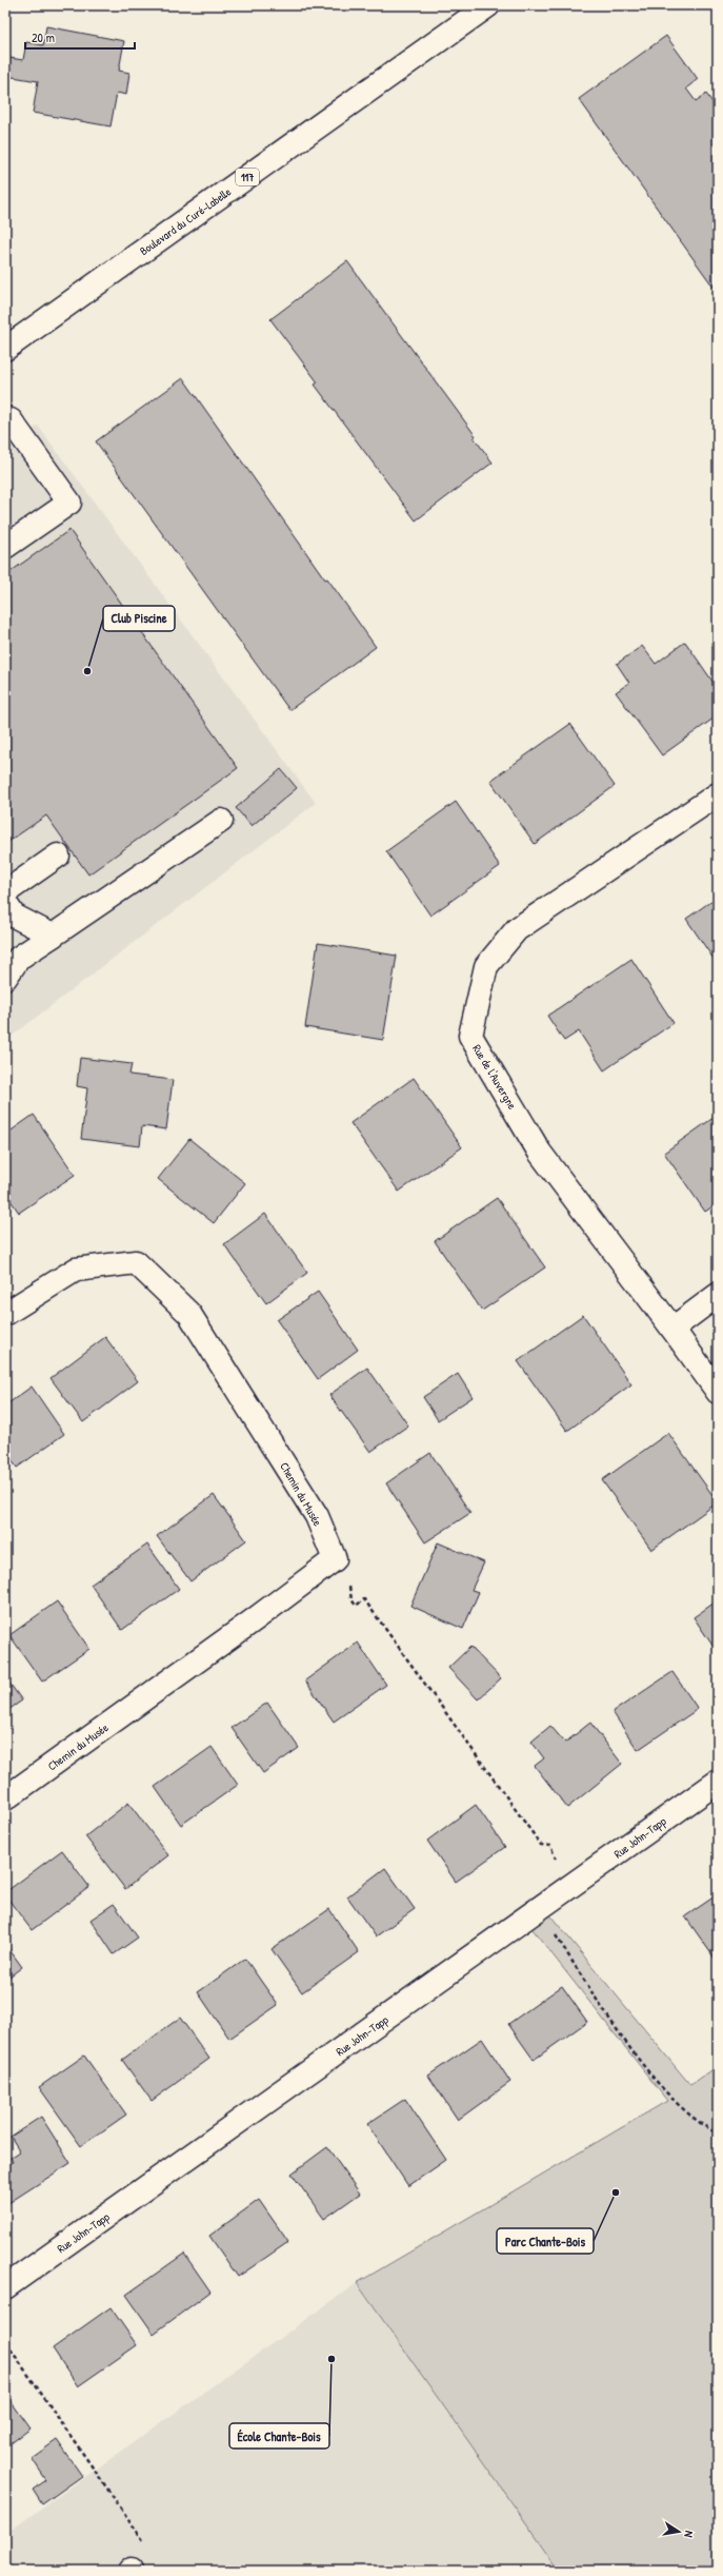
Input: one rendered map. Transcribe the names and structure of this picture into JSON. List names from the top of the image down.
{
  "streets": {
    "street": [
      "117",
      "Boulevard du Curé-Labelle",
      "Rue de l'Auvergne",
      "Chemin du Musée",
      "Rue John-Tapp"
    ]
  },
  "places": ["Club Piscine", "Parc Chante-Bois", "École Chante-Bois"],
  "scale_bar": "20 m",
  "north": "right"
}
